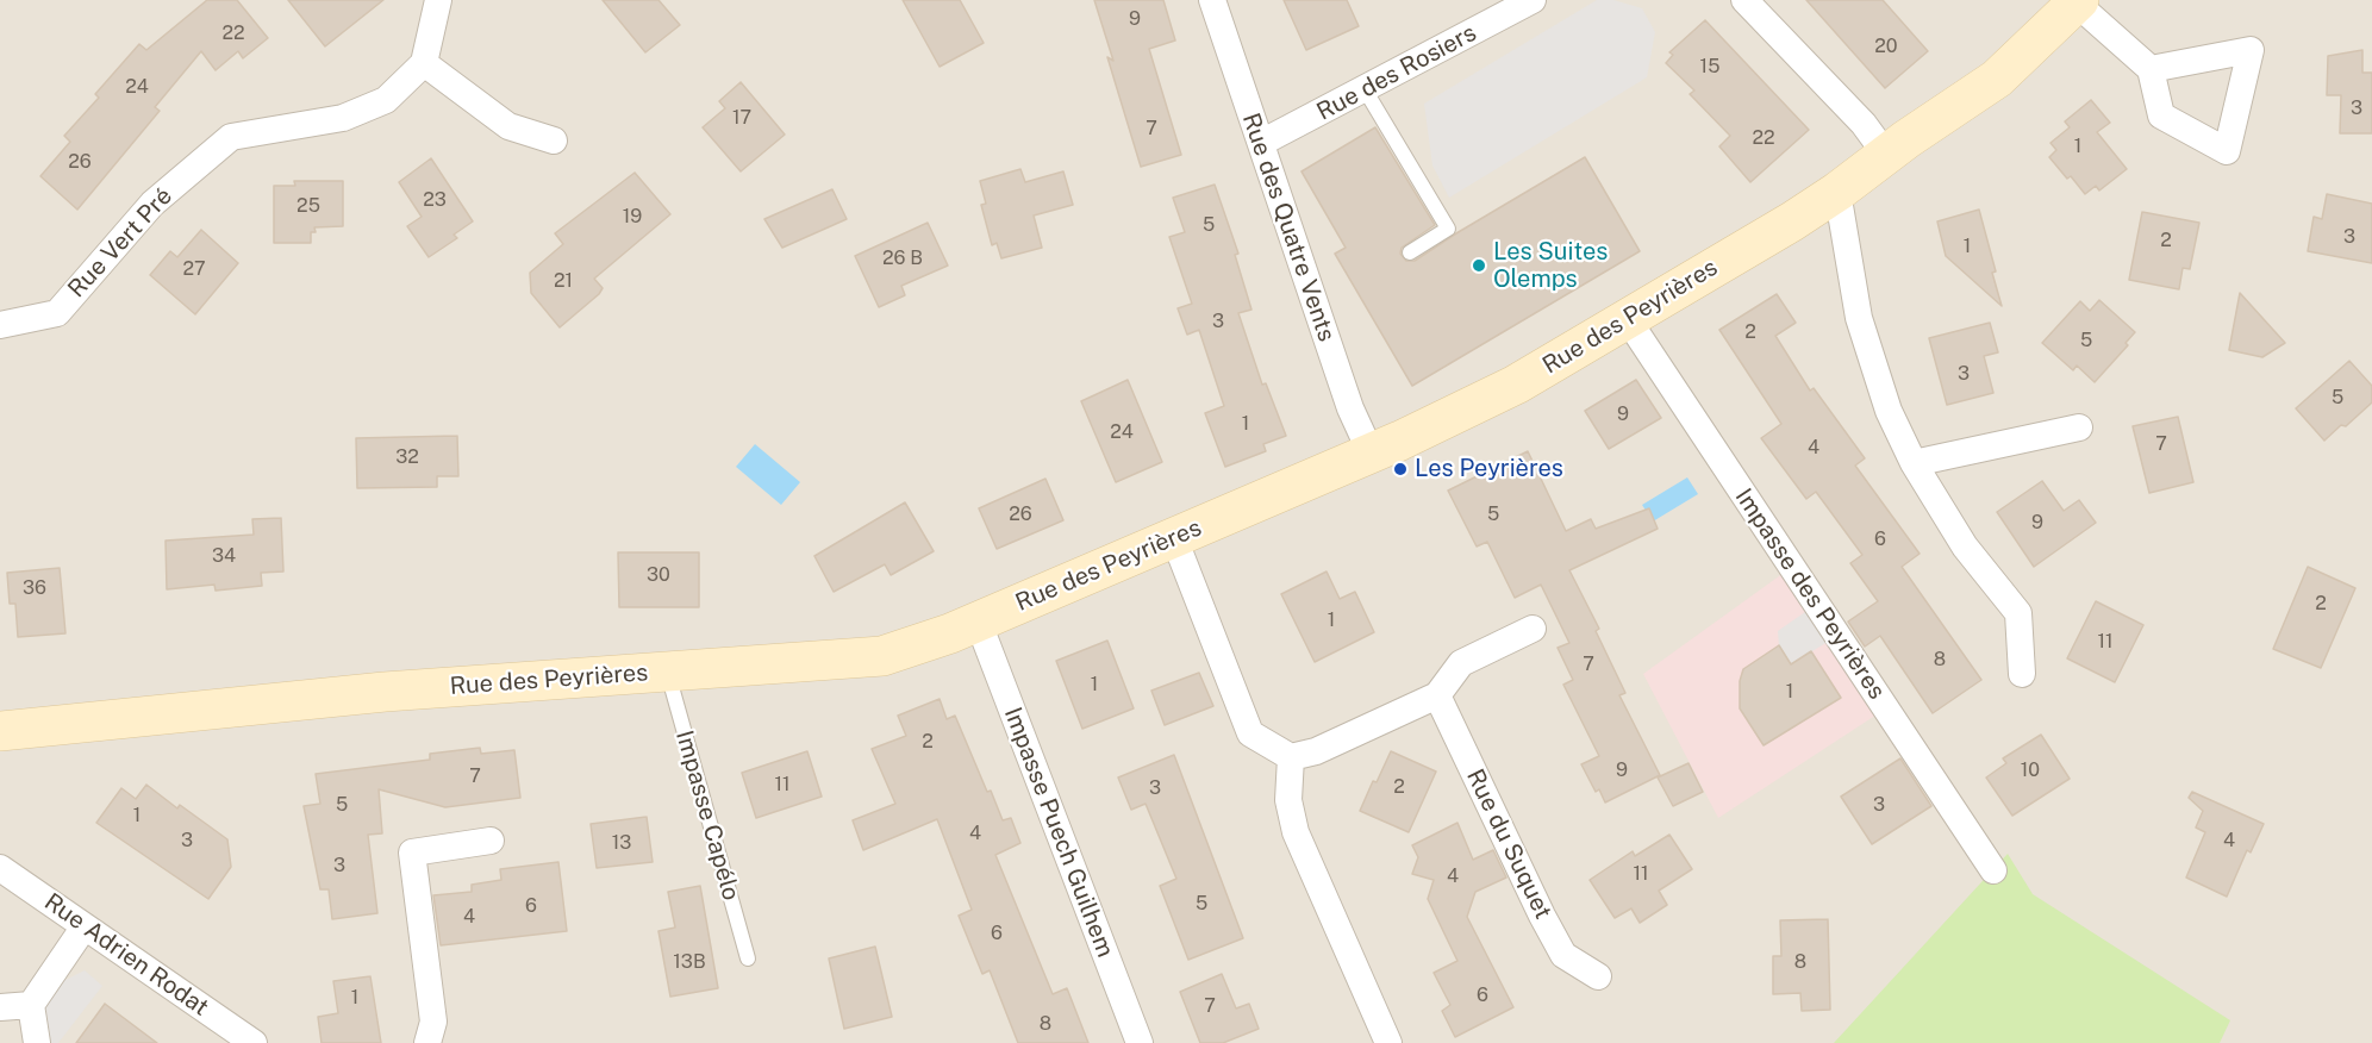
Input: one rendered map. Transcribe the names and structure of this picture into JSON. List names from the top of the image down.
{
  "streets": {
    "street": [
      "Rue des Rosiers",
      "Rue des Quatre Vents",
      "Rue Vert Pré",
      "Rue des Peyrières",
      "Impasse des Peyrières",
      "Impasse Puech Guilhem",
      "Rue du Suquet",
      "Rue Adrien Rodat"
    ],
    "lane": ["Impasse Capélo"]
  },
  "crossings": [
    ["Rue des Rosiers", "Rue des Quatre Vents"],
    ["Rue des Quatre Vents", "Rue des Peyrières"],
    ["Rue des Peyrières", "Impasse des Peyrières"],
    ["Rue des Peyrières", "Impasse Capélo"],
    ["Rue des Peyrières", "Impasse Puech Guilhem"]
  ],
  "places": ["Les Suites Olemps", "Les Peyrières"],
  "house_numbers": [
    "9",
    "22",
    "20",
    "15",
    "24",
    "3",
    "17",
    "7",
    "22",
    "1",
    "26",
    "23",
    "25",
    "19",
    "5",
    "3",
    "2",
    "1",
    "26 B",
    "27",
    "21",
    "3",
    "2",
    "5",
    "3",
    "5",
    "9",
    "1",
    "24",
    "7",
    "4",
    "32",
    "26",
    "5",
    "9",
    "6",
    "34",
    "30",
    "36",
    "2",
    "1",
    "11",
    "8",
    "7",
    "1",
    "1",
    "2",
    "9",
    "10",
    "7",
    "11",
    "2",
    "3",
    "5",
    "3",
    "1",
    "4",
    "3",
    "4",
    "13",
    "3",
    "11",
    "4",
    "5",
    "6",
    "4",
    "6",
    "13B",
    "8",
    "6",
    "1",
    "7",
    "8"
  ]
}
